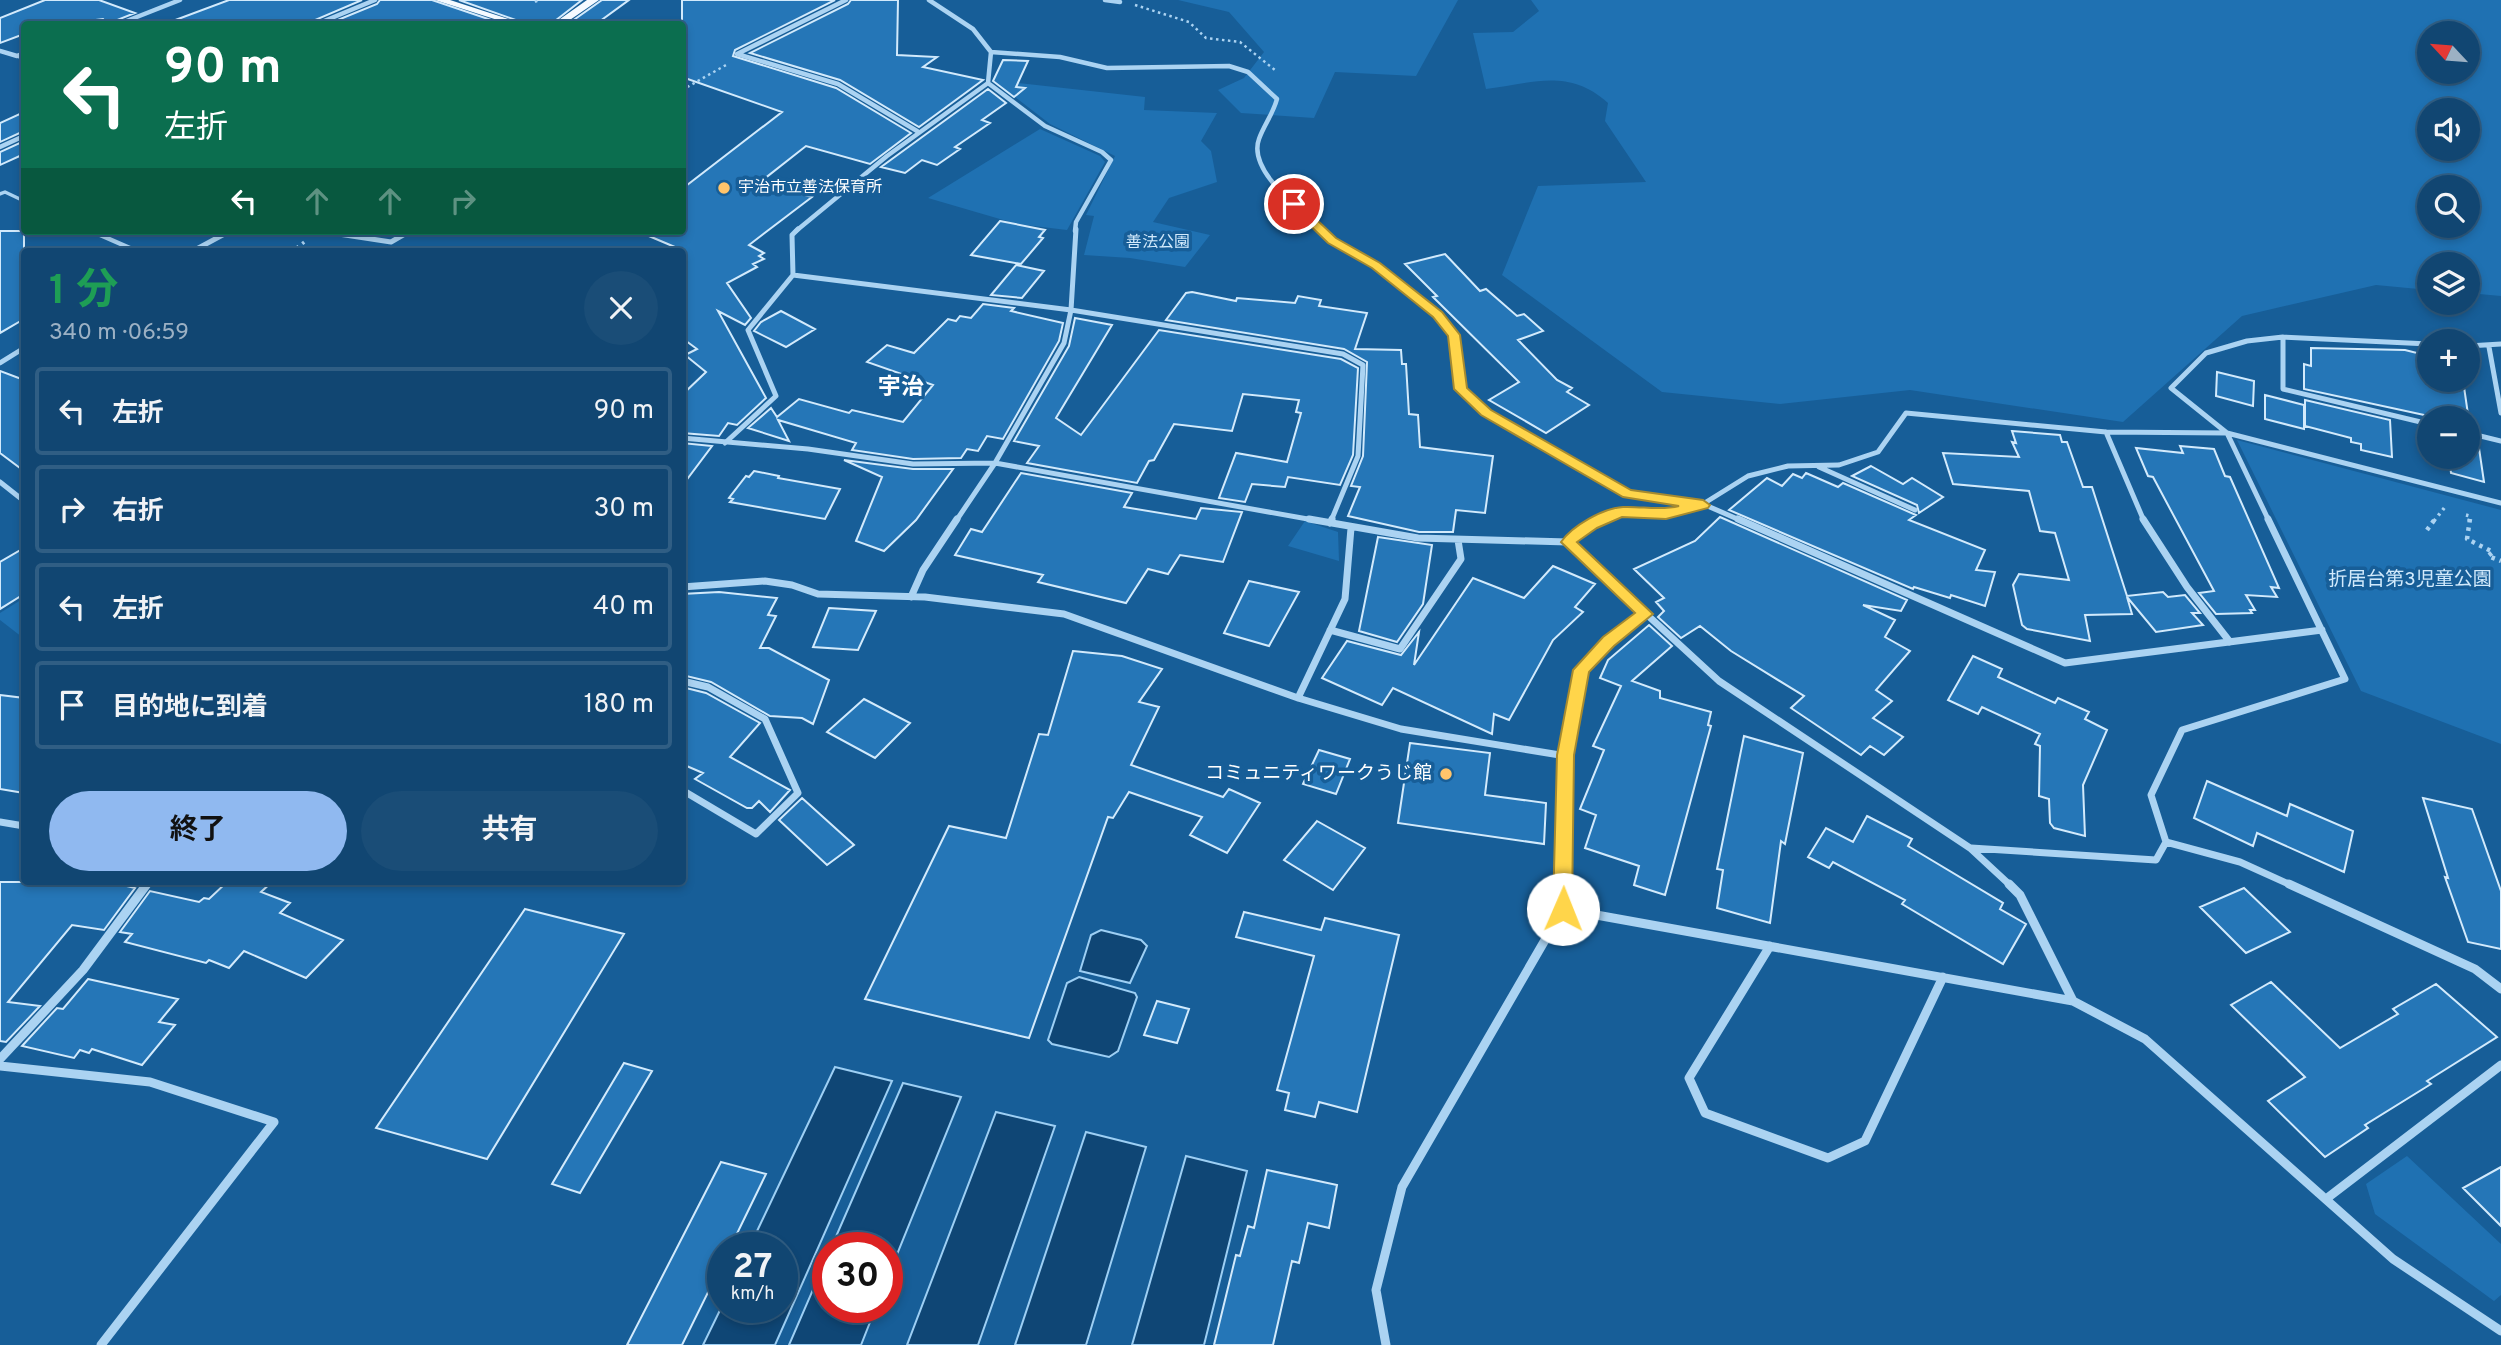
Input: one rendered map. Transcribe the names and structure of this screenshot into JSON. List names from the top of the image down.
{
  "districts": ["宇治"],
  "parks": ["善法公園", "折居台第3児童公園"],
  "places": ["宇治市立善法保育所", "コミュニティワークうじ館"],
  "north": "top left",
  "page": {
    "map_buttons": ["+", "−"],
    "turn": ["90 m", "左折"],
    "heading": ["1 分", "340 m · 06:59"],
    "list": [
      {
        "name": "左折",
        "value": "90 m"
      },
      {
        "name": "右折",
        "value": "30 m"
      },
      {
        "name": "左折",
        "value": "40 m"
      },
      {
        "name": "目的地に到着",
        "value": "180 m"
      }
    ],
    "buttons": ["終了", "共有"],
    "speed": "27 km/h",
    "limit": "30"
  }
}
